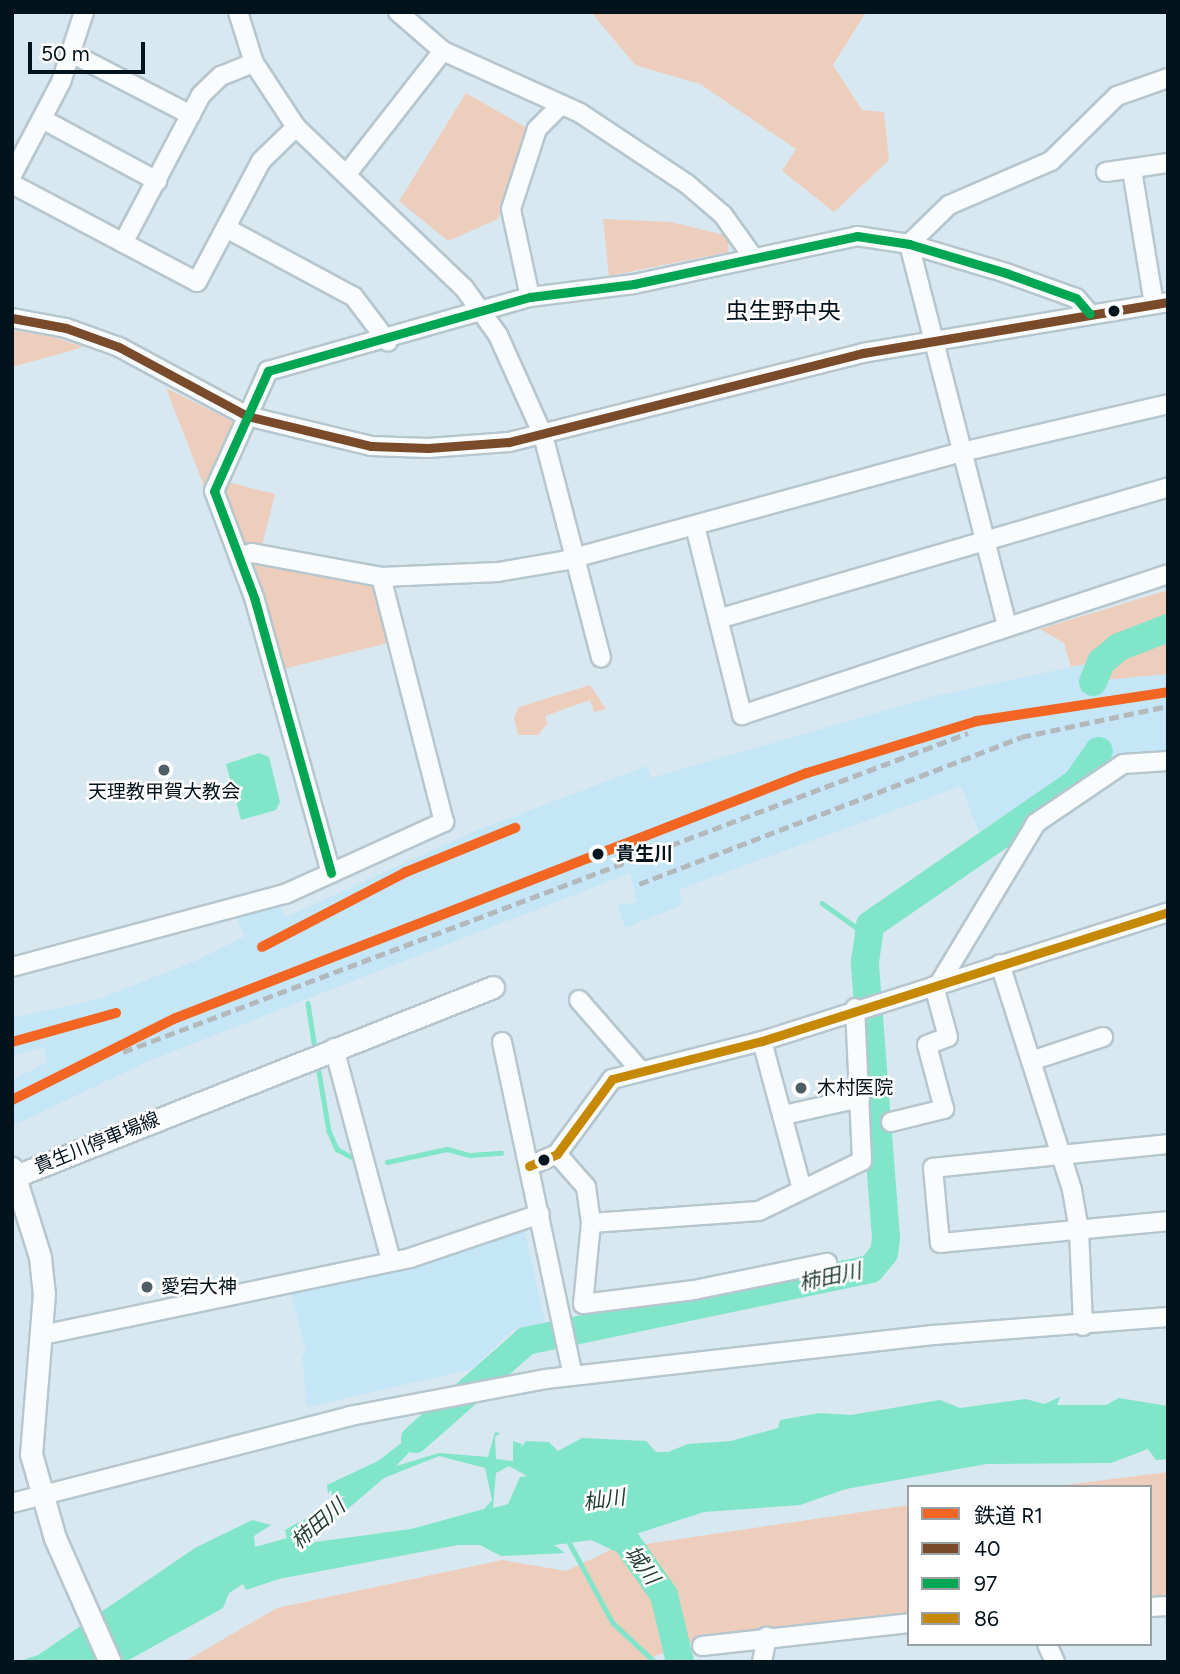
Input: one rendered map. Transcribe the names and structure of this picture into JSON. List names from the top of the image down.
{
  "streets": {
    "main road": ["貴生川停車場線"]
  },
  "districts": ["虫生野中央"],
  "water": ["柿田川", "杣川", "城川"],
  "places": [
    "天理教甲賀大教会",
    "貴生川",
    "木村医院",
    "愛宕大神"
  ],
  "lines": [
    "transit line 97",
    "transit line 40",
    "rail line R1",
    "transit line 86"
  ],
  "legend": [
    "鉄道 R1",
    "40",
    "97",
    "86"
  ],
  "scale_bar": "50 m"
}
